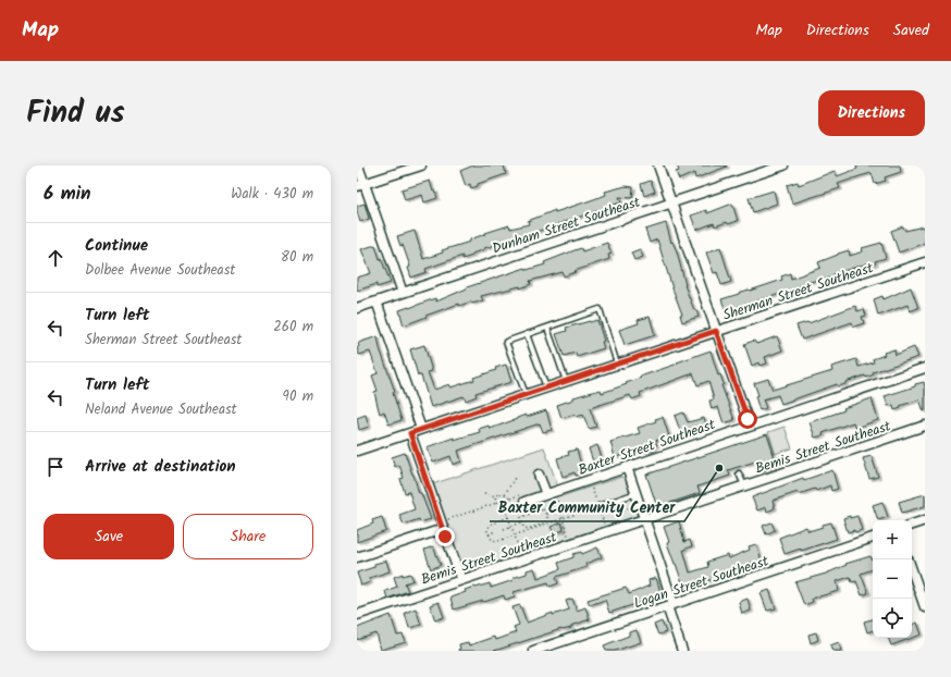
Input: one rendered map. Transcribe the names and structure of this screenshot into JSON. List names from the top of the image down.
{
  "streets": {
    "street": [
      "Dunham Street Southeast",
      "Sherman Street Southeast",
      "Baxter Street Southeast",
      "Bemis Street Southeast",
      "Logan Street Southeast"
    ]
  },
  "places": ["Baxter Community Center"],
  "page": {
    "header": "Map",
    "nav": ["Map", "Directions", "Saved"],
    "title": "Find us",
    "buttons": [
      "Directions",
      ["Save", "Share"]
    ],
    "heading": ["6 min", "Walk · 430 m"],
    "list": [
      ["Continue", "Dolbee Avenue Southeast", "80 m"],
      ["Turn left", "Sherman Street Southeast", "260 m"],
      ["Turn left", "Neland Avenue Southeast", "90 m"],
      "Arrive at destination"
    ],
    "map_buttons": ["+", "−"]
  }
}
